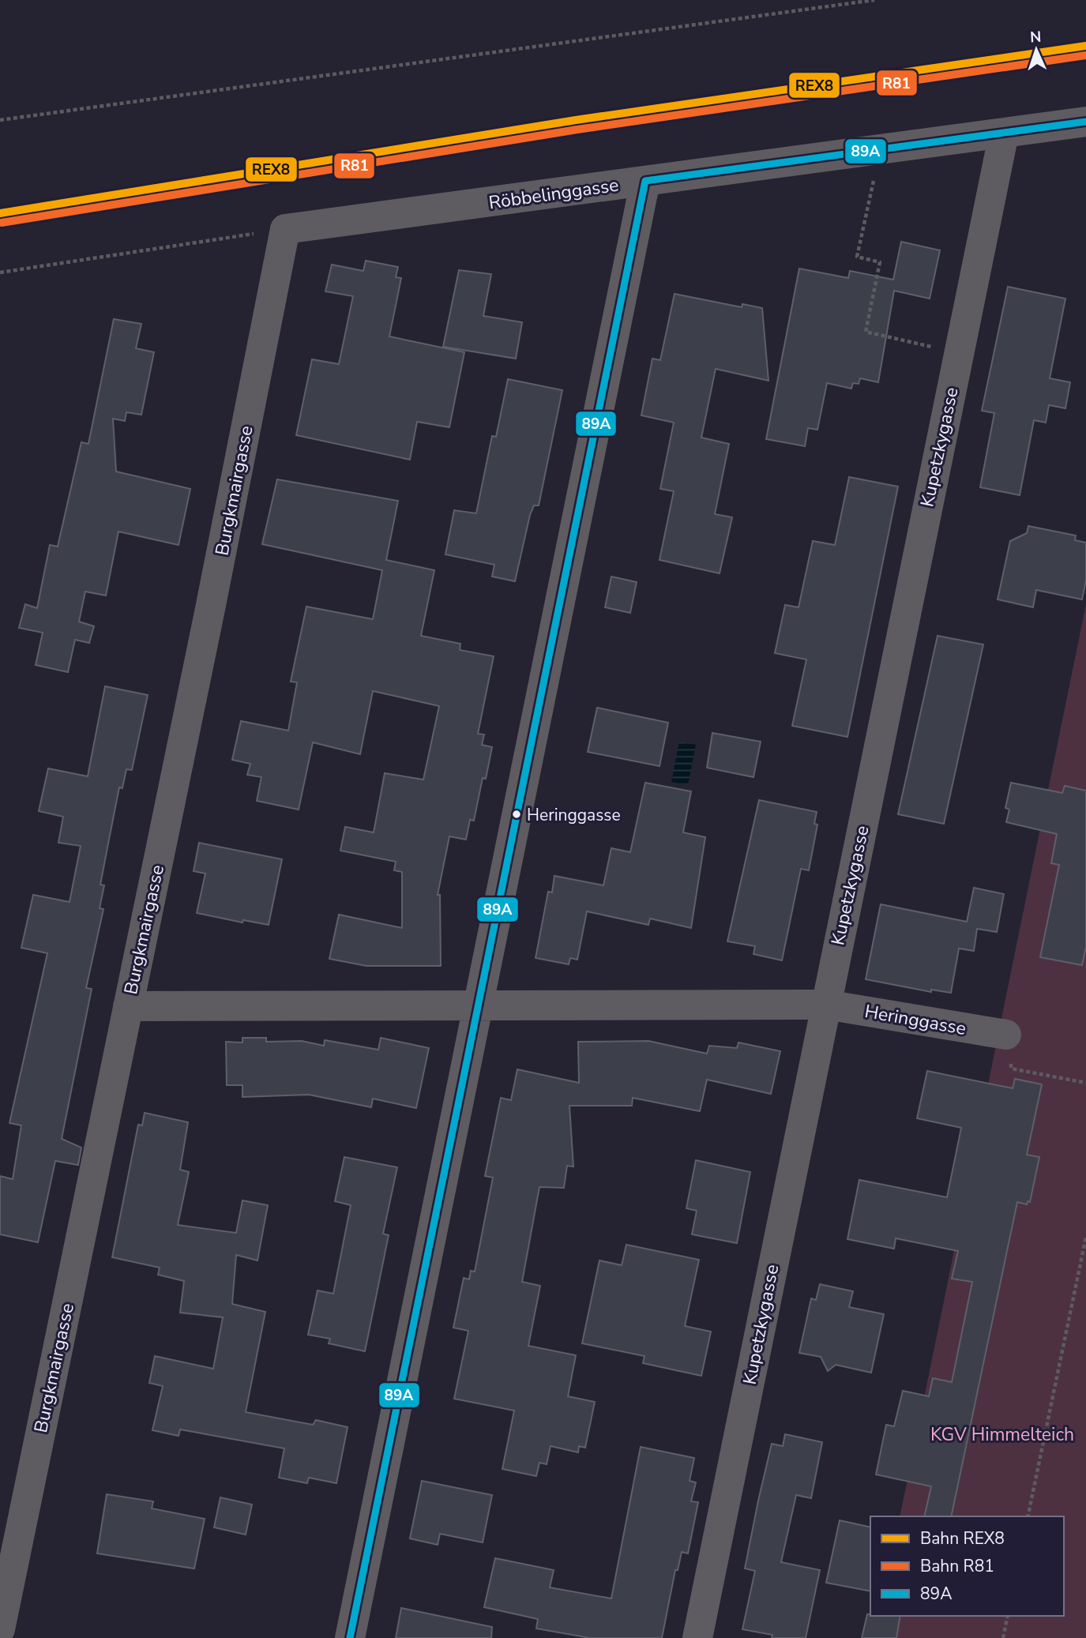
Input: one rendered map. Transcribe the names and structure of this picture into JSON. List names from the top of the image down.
{
  "streets": {
    "street": [
      "Röbbelinggasse",
      "Kupetzkygasse",
      "Burgkmairgasse",
      "Heringgasse"
    ]
  },
  "crossings": [
    ["Röbbelinggasse", "Kupetzkygasse"],
    ["Röbbelinggasse", "Burgkmairgasse"],
    ["Kupetzkygasse", "Heringgasse"],
    ["Burgkmairgasse", "Heringgasse"]
  ],
  "parks": ["KGV Himmelteich"],
  "places": ["Heringgasse"],
  "lines": ["rail line REX8", "rail line R81", "transit line 89A"],
  "legend": ["Bahn REX8", "Bahn R81", "89A"],
  "north": "top"
}
